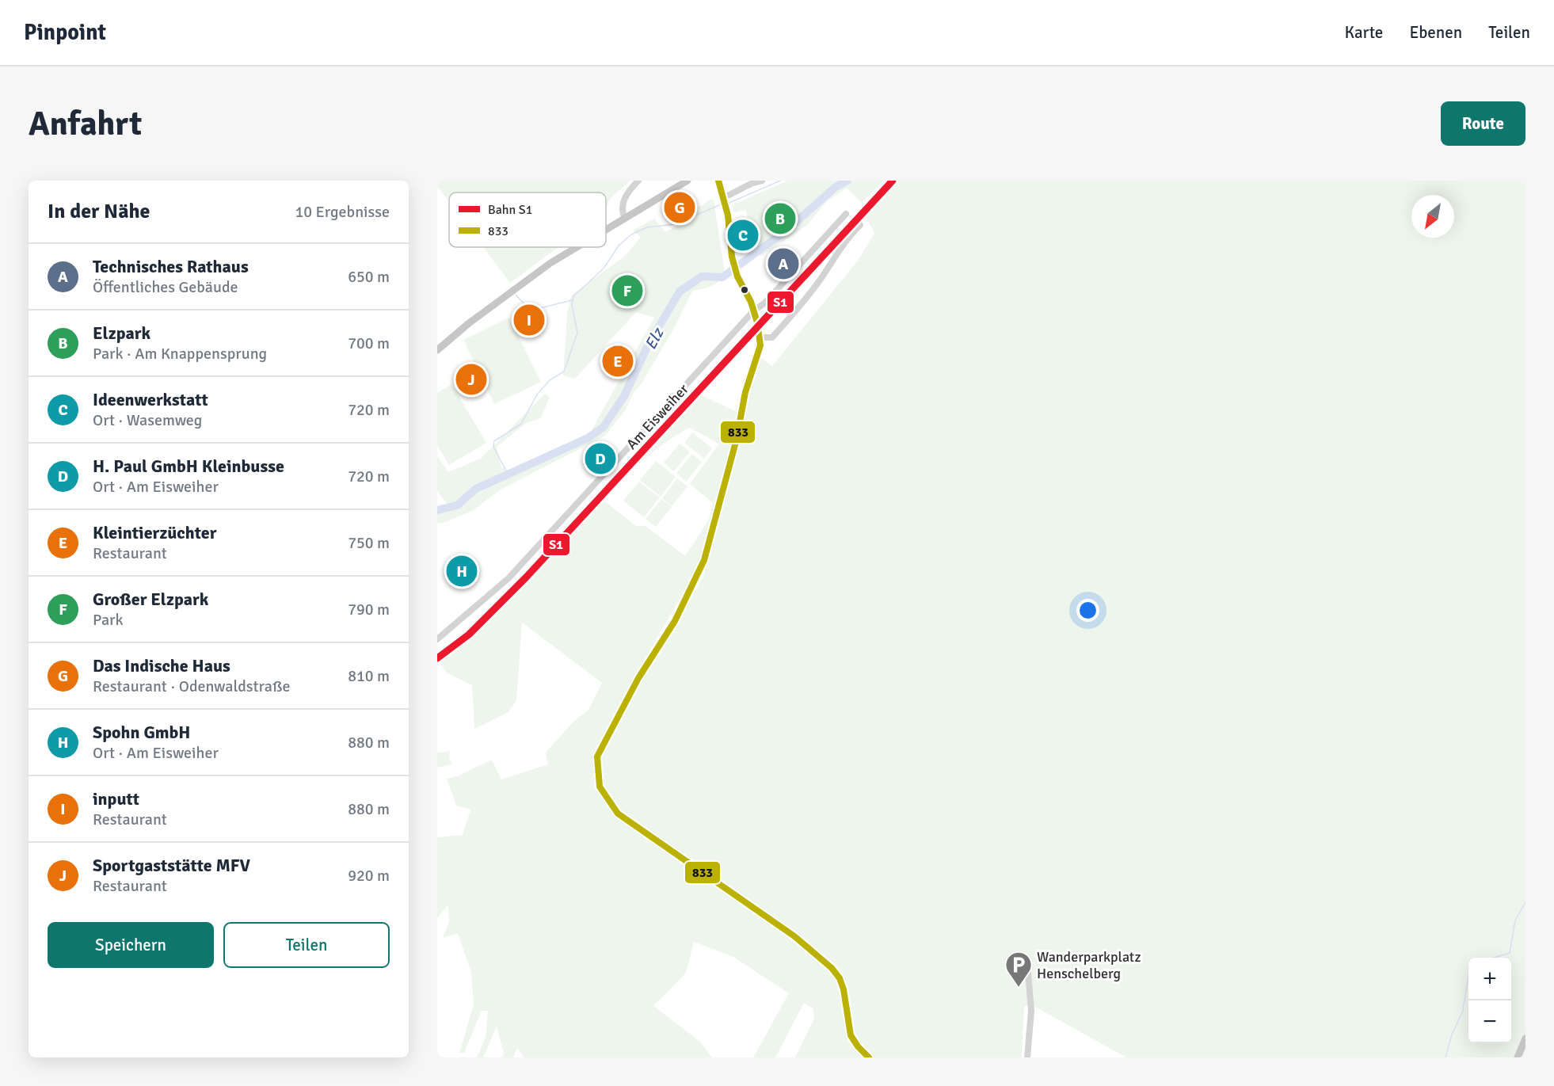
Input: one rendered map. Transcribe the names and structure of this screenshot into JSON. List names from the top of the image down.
{
  "streets": {
    "street": ["Am Eisweiher"]
  },
  "water": ["Elz"],
  "places": {
    "parking": ["Wanderparkplatz Henschelberg"]
  },
  "lines": ["rail line S1", "transit line 833"],
  "legend": ["Bahn S1", "833"],
  "north": "bottom left",
  "page": {
    "header": "Pinpoint",
    "nav": ["Karte", "Ebenen", "Teilen"],
    "buttons": [
      "Route",
      ["Speichern", "Teilen"]
    ],
    "title": "Anfahrt",
    "heading": ["In der Nähe", "10 Ergebnisse"],
    "pins": [
      "G",
      "B",
      "C",
      "A",
      "F",
      "I",
      "E",
      "J",
      "D",
      "H"
    ],
    "list": [
      {
        "mark": "A",
        "name": "Technisches Rathaus",
        "note": "Öffentliches Gebäude",
        "value": "650 m"
      },
      {
        "mark": "B",
        "name": "Elzpark",
        "note": "Park · Am Knappensprung",
        "value": "700 m"
      },
      {
        "mark": "C",
        "name": "Ideenwerkstatt",
        "note": "Ort · Wasemweg",
        "value": "720 m"
      },
      {
        "mark": "D",
        "name": "H. Paul GmbH Kleinbusse",
        "note": "Ort · Am Eisweiher",
        "value": "720 m"
      },
      {
        "mark": "E",
        "name": "Kleintierzüchter",
        "note": "Restaurant",
        "value": "750 m"
      },
      {
        "mark": "F",
        "name": "Großer Elzpark",
        "note": "Park",
        "value": "790 m"
      },
      {
        "mark": "G",
        "name": "Das Indische Haus",
        "note": "Restaurant · Odenwaldstraße",
        "value": "810 m"
      },
      {
        "mark": "H",
        "name": "Spohn GmbH",
        "note": "Ort · Am Eisweiher",
        "value": "880 m"
      },
      {
        "mark": "I",
        "name": "inputt",
        "note": "Restaurant",
        "value": "880 m"
      },
      {
        "mark": "J",
        "name": "Sportgaststätte MFV",
        "note": "Restaurant",
        "value": "920 m"
      }
    ],
    "map_buttons": ["+", "−"]
  }
}
